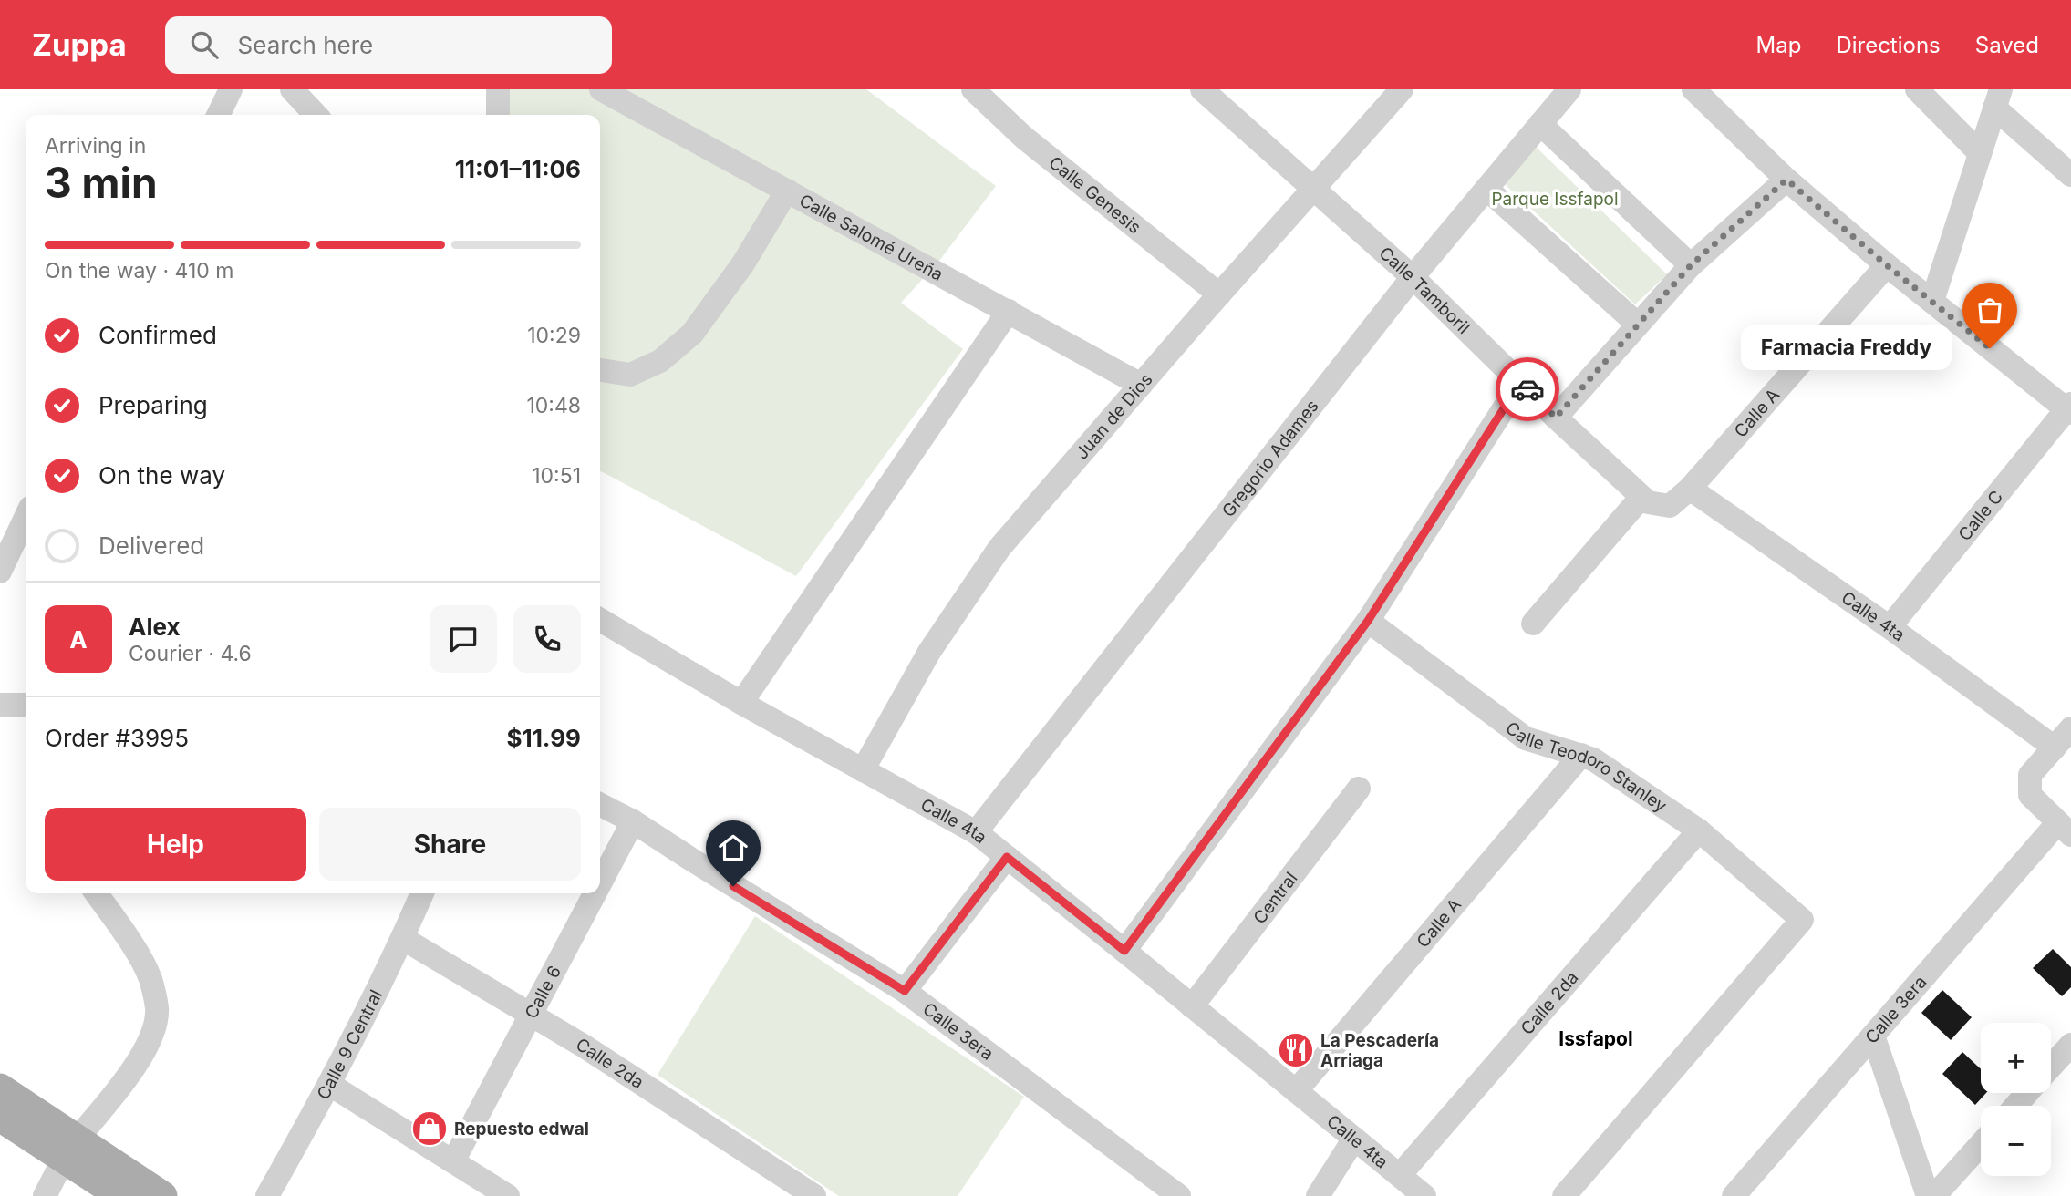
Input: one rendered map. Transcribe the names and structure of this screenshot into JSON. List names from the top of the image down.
{
  "streets": {
    "street": [
      "Calle Genesis",
      "Calle Salomé Ureña",
      "Calle Tamboril",
      "Calle A",
      "Juan de Dios",
      "Gregorio Adames",
      "Calle C",
      "Calle 4ta",
      "Calle Teodoro Stanley",
      "Central",
      "Calle 6",
      "Calle 2da",
      "Calle 3era",
      "Calle 9 Central"
    ]
  },
  "crossings": [
    ["Calle Genesis", "Juan de Dios"],
    ["Calle Salomé Ureña", "Juan de Dios"],
    ["Calle Tamboril", "Calle A"],
    ["Calle Tamboril", "Juan de Dios"],
    ["Calle Tamboril", "Gregorio Adames"],
    ["Calle A", "Calle 4ta"],
    ["Calle A", "Calle Teodoro Stanley"],
    ["Juan de Dios", "Calle 4ta"],
    ["Gregorio Adames", "Calle 4ta"],
    ["Calle C", "Calle 4ta"],
    ["Calle 4ta", "Central"],
    ["Calle 4ta", "Calle 2da"],
    ["Calle Teodoro Stanley", "Calle 2da"],
    ["Calle 6", "Calle 2da"],
    ["Calle 6", "Calle 3era"],
    ["Calle 2da", "Calle 9 Central"]
  ],
  "districts": ["Issfapol"],
  "parks": ["Parque Issfapol"],
  "places": {
    "other": ["Farmacia Freddy"],
    "restaurant": ["La Pescadería Arriaga"],
    "shop": ["Repuesto edwal"]
  },
  "page": {
    "header": "Zuppa",
    "search": "Search here",
    "nav": ["Map", "Directions", "Saved"],
    "heading": ["3 min", "Arriving in", "11:01–11:06"],
    "panel": [
      "Alex",
      "Courier · 4.6",
      "Order #3995",
      "$11.99"
    ],
    "bar": "On the way · 410 m",
    "list": [
      ["Confirmed", "10:29"],
      ["Preparing", "10:48"],
      ["On the way", "10:51"],
      "Delivered"
    ],
    "bubble": "Farmacia Freddy",
    "round": "A",
    "buttons": ["Help", "Share"],
    "map_buttons": ["+", "−"]
  }
}
